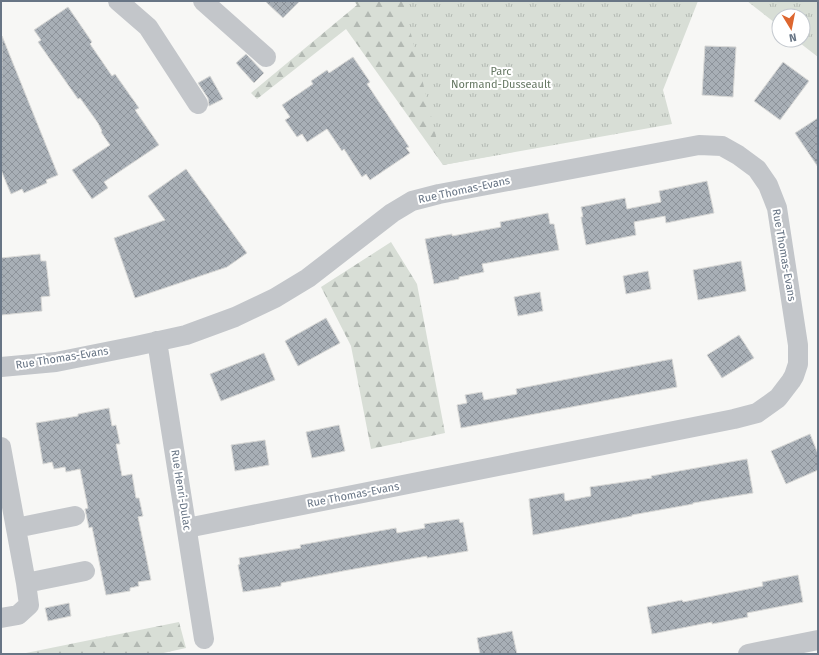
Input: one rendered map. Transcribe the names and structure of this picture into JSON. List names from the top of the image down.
{
  "streets": {
    "street": ["Rue Thomas-Evans", "Rue Henri-Dulac"]
  },
  "crossings": [
    ["Rue Thomas-Evans", "Rue Henri-Dulac"]
  ],
  "parks": ["Parc Normand-Dusseault"],
  "north": "bottom"
}
